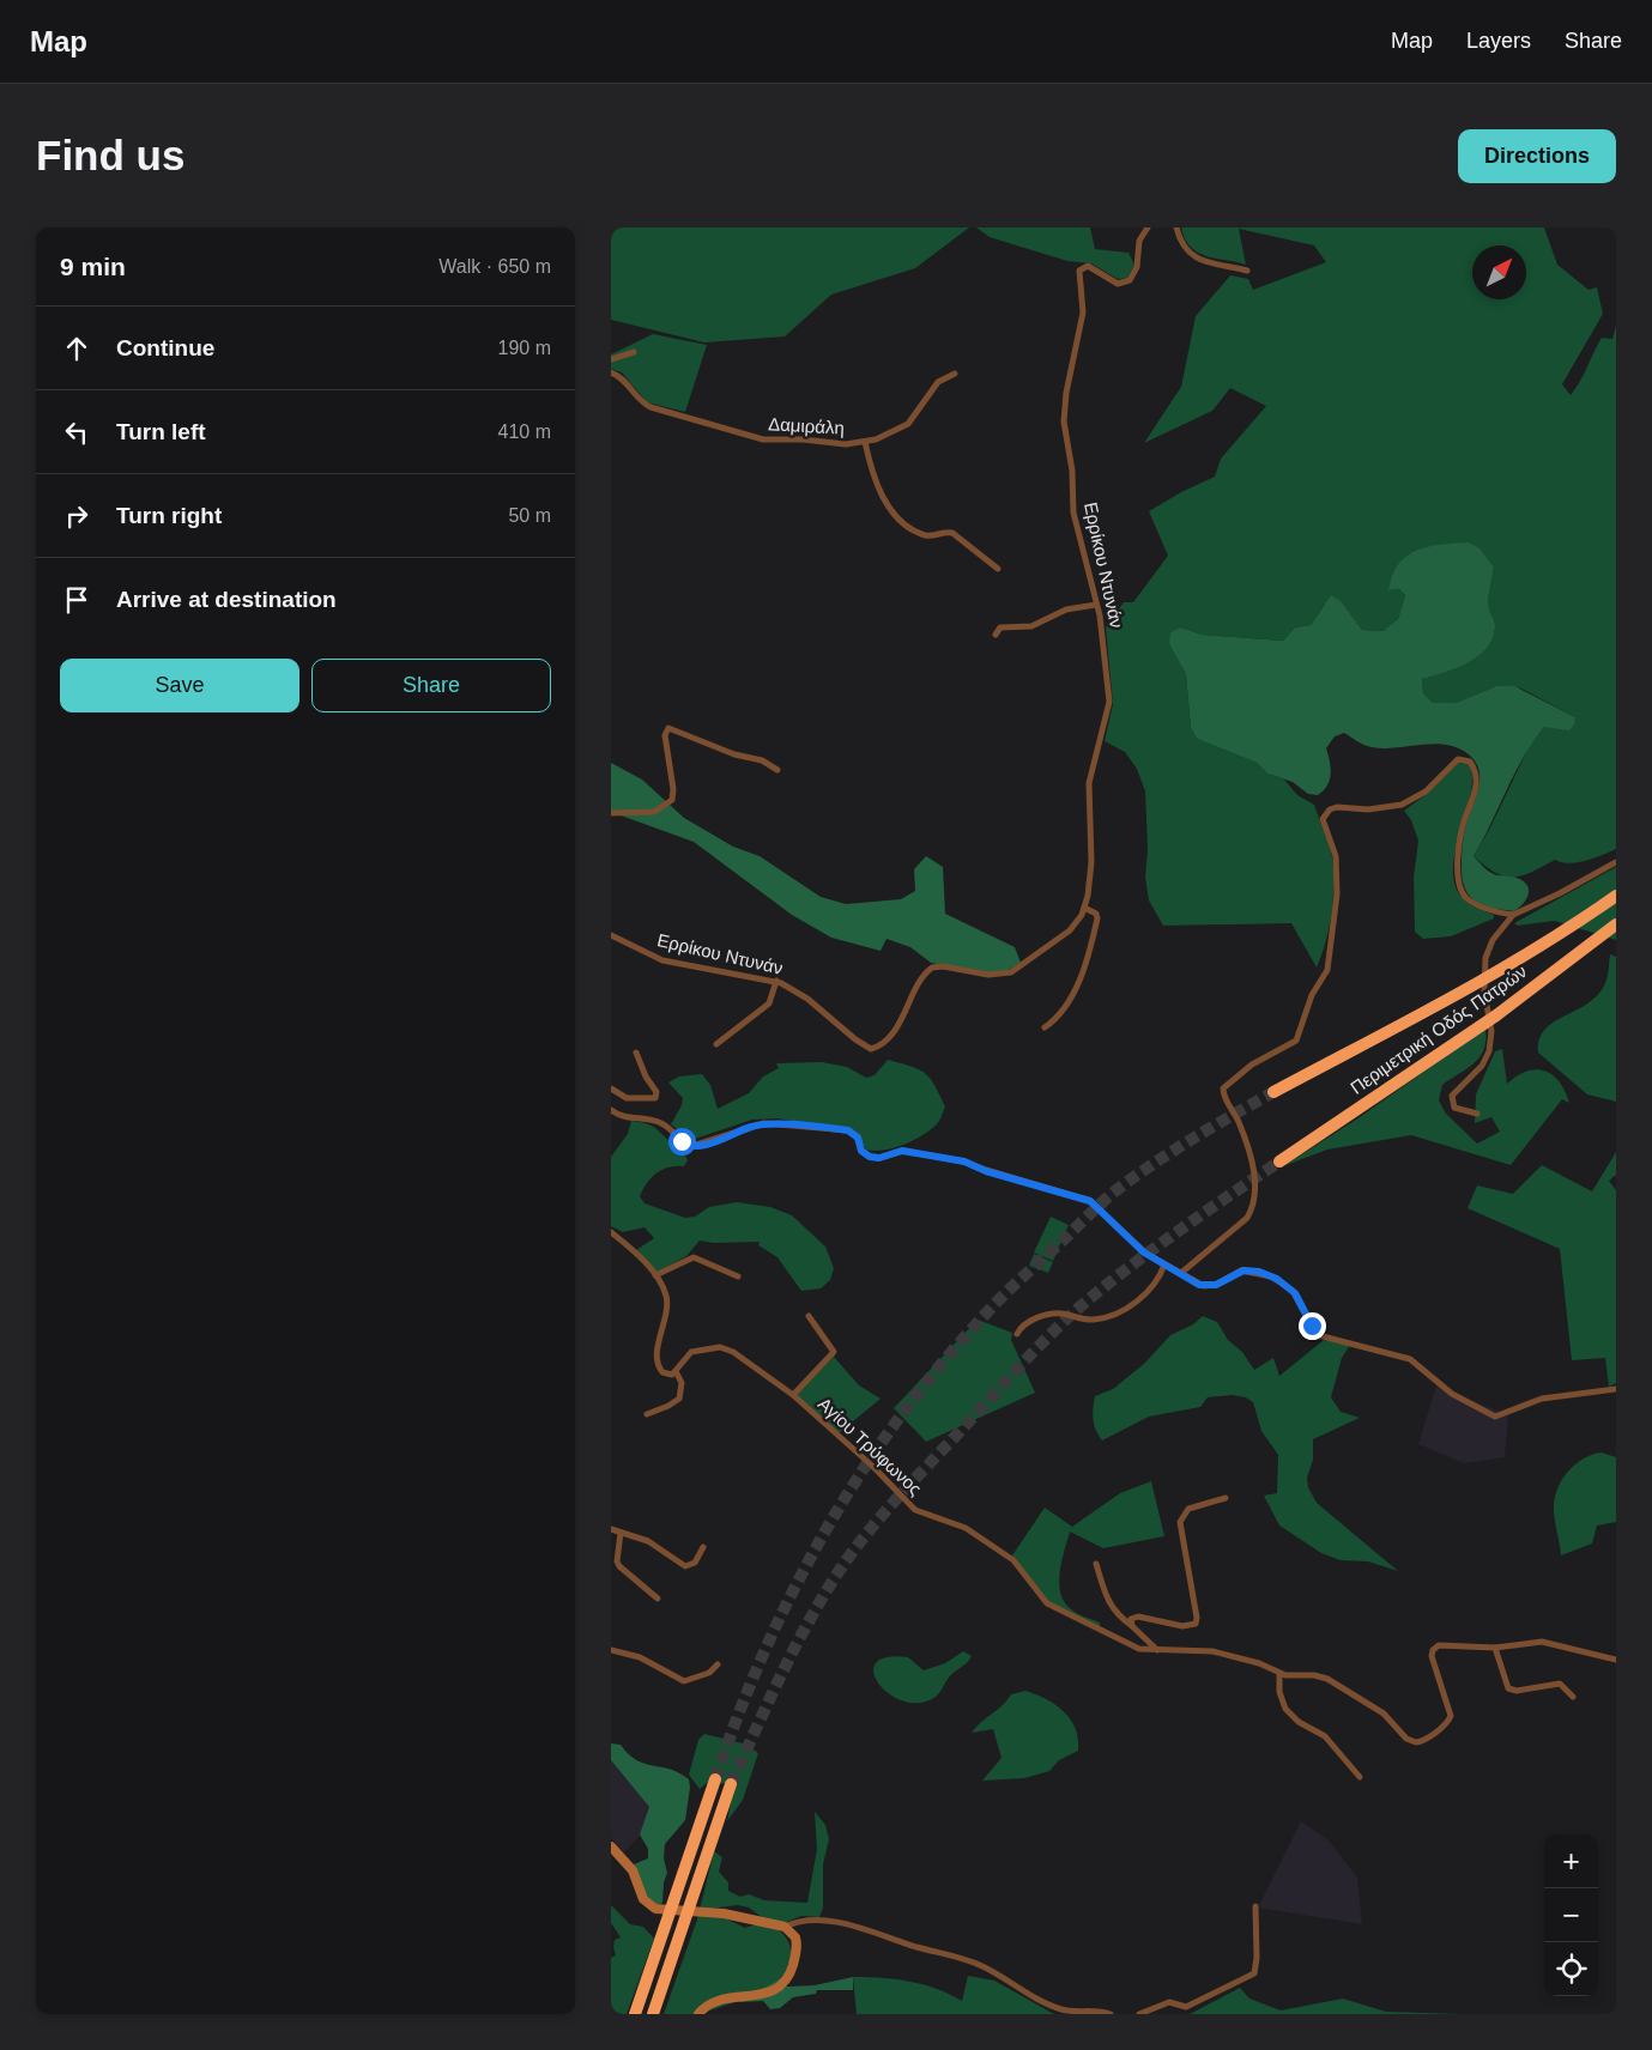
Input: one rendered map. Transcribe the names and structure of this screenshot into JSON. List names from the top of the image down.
{
  "streets": {
    "highway": ["Περιμετρική Οδός Πατρών"],
    "street": ["Δαμιράλη", "Ερρίκου Ντυνάν", "Αγίου Τρύφωνος"]
  },
  "north": "top right",
  "page": {
    "header": "Map",
    "nav": ["Map", "Layers", "Share"],
    "buttons": [
      "Directions",
      ["Save", "Share"]
    ],
    "title": "Find us",
    "heading": ["9 min", "Walk · 650 m"],
    "list": [
      ["Continue", "190 m"],
      ["Turn left", "410 m"],
      ["Turn right", "50 m"],
      "Arrive at destination"
    ],
    "map_buttons": ["+", "−"]
  }
}
